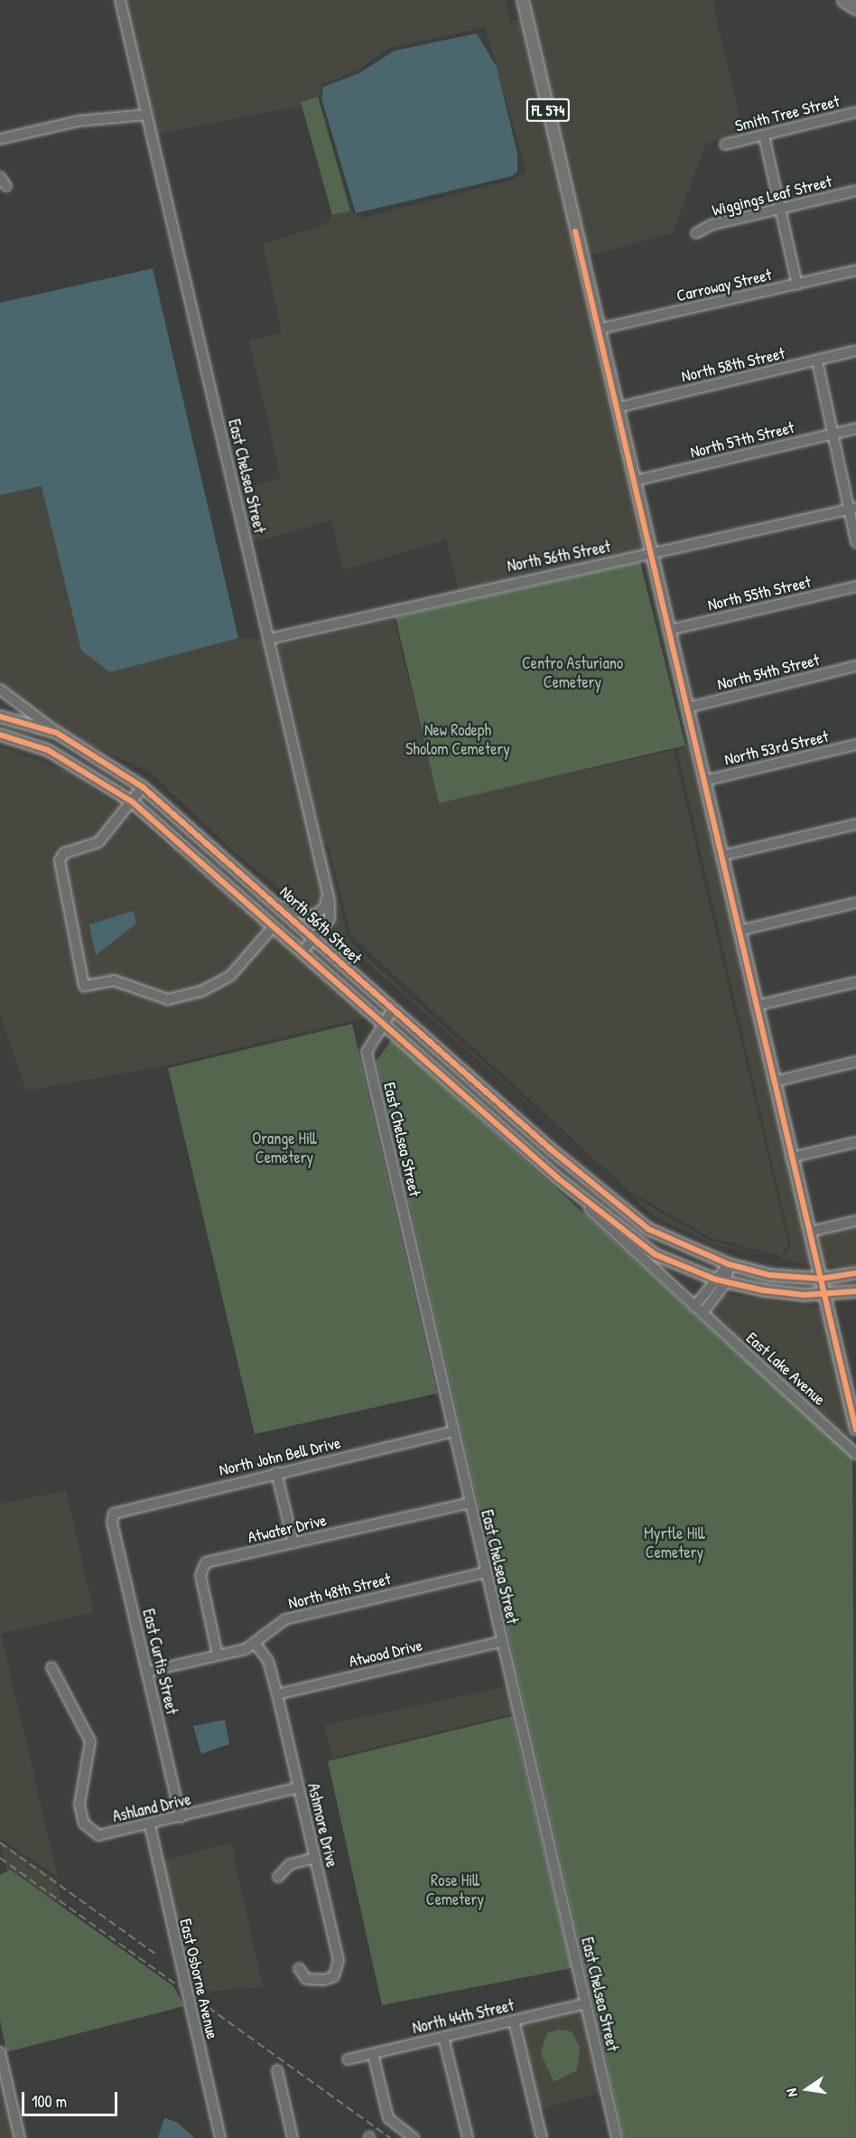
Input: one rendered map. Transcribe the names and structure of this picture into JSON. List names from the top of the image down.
{
  "streets": {
    "main road": ["FL 574", "North 56th Street"],
    "street": [
      "Smith Tree Street",
      "Wiggings Leaf Street",
      "Carroway Street",
      "North 58th Street",
      "North 57th Street",
      "East Chelsea Street",
      "North 55th Street",
      "North 54th Street",
      "North 53rd Street",
      "East Lake Avenue",
      "North John Bell Drive",
      "Atwater Drive",
      "North 48th Street",
      "Atwood Drive",
      "East Curtis Street",
      "Ashland Drive",
      "Ashmore Drive",
      "East Osborne Avenue",
      "North 44th Street"
    ]
  },
  "crossings": [
    ["FL 574", "Carroway Street"],
    ["FL 574", "North 58th Street"],
    ["FL 574", "North 57th Street"],
    ["FL 574", "North 56th Street"],
    ["FL 574", "North 55th Street"],
    ["FL 574", "North 54th Street"],
    ["FL 574", "North 53rd Street"],
    ["East Chelsea Street", "North 56th Street"],
    ["East Chelsea Street", "North John Bell Drive"],
    ["East Chelsea Street", "Atwater Drive"],
    ["East Chelsea Street", "North 48th Street"],
    ["East Chelsea Street", "Atwood Drive"],
    ["East Chelsea Street", "North 44th Street"],
    ["North 56th Street", "East Lake Avenue"],
    ["North John Bell Drive", "East Curtis Street"],
    ["Atwater Drive", "North 48th Street"],
    ["North 48th Street", "East Curtis Street"],
    ["North 48th Street", "Ashmore Drive"],
    ["Atwood Drive", "Ashmore Drive"],
    ["East Curtis Street", "Ashland Drive"],
    ["Ashland Drive", "Ashmore Drive"],
    ["Ashland Drive", "East Osborne Avenue"]
  ],
  "parks": [
    "Centro Asturiano Cemetery",
    "New Rodeph Sholom Cemetery",
    "Orange Hill Cemetery",
    "Myrtle Hill Cemetery",
    "Rose Hill Cemetery"
  ],
  "scale_bar": "100 m",
  "north": "left"
}
